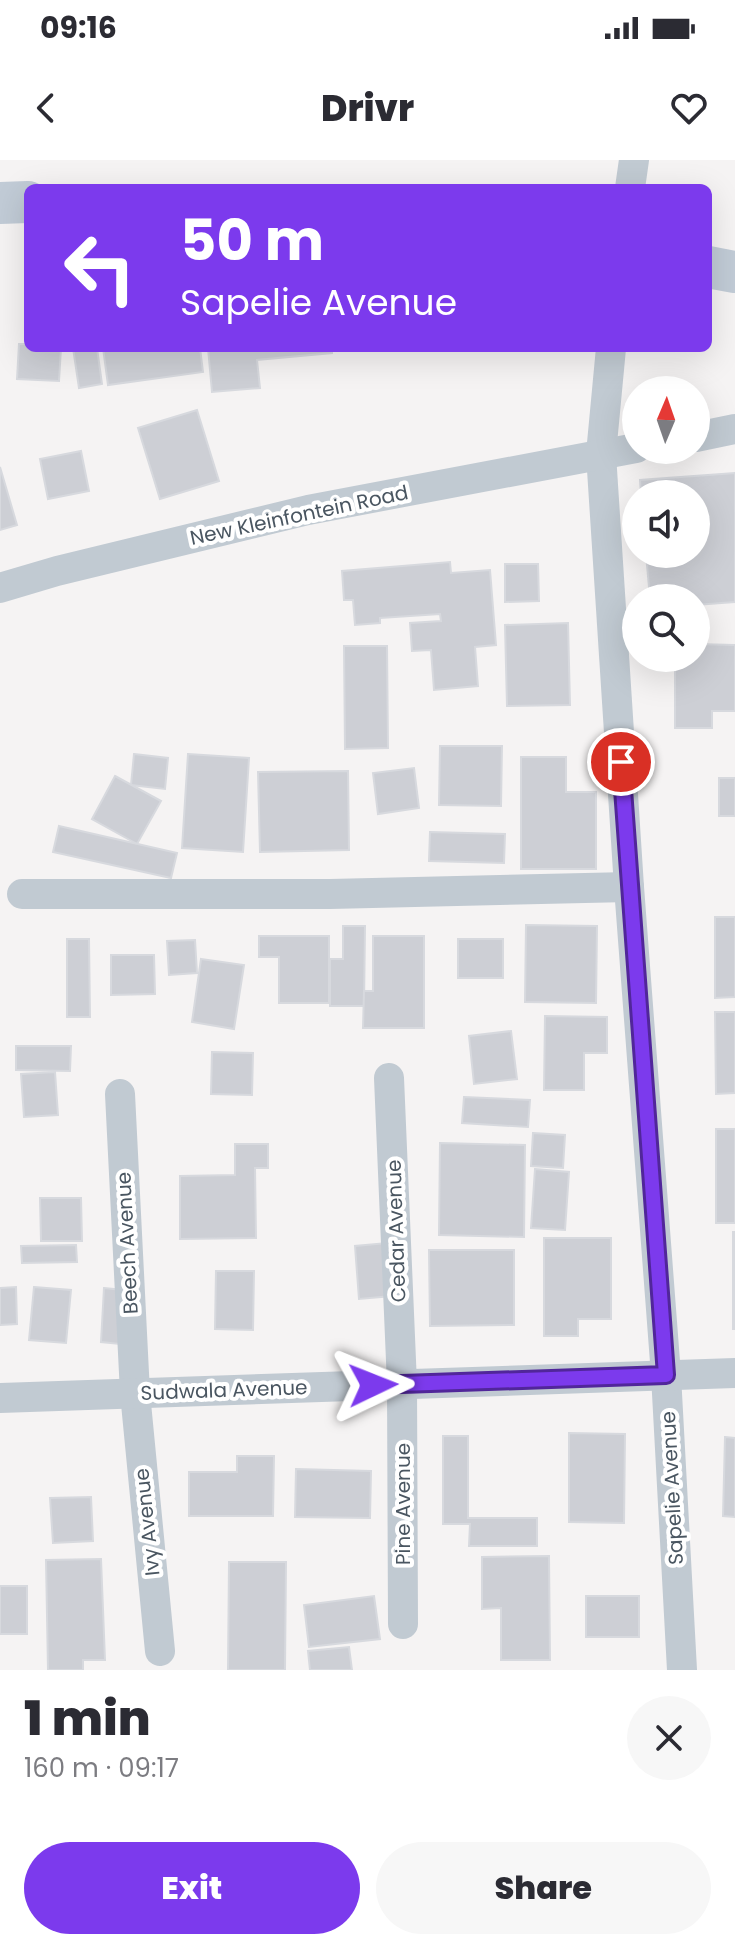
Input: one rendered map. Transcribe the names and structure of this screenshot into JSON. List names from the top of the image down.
{
  "streets": {
    "street": [
      "New Kleinfontein Road",
      "Cedar Avenue",
      "Beech Avenue",
      "Sudwala Avenue",
      "Sapelie Avenue",
      "Pine Avenue",
      "Ivy Avenue"
    ]
  },
  "crossings": [
    ["New Kleinfontein Road", "Sapelie Avenue"],
    ["Cedar Avenue", "Sudwala Avenue"],
    ["Cedar Avenue", "Pine Avenue"],
    ["Beech Avenue", "Sudwala Avenue"],
    ["Beech Avenue", "Ivy Avenue"],
    ["Sudwala Avenue", "Sapelie Avenue"],
    ["Sudwala Avenue", "Pine Avenue"],
    ["Sudwala Avenue", "Ivy Avenue"]
  ],
  "north": "top",
  "page": {
    "status": "09:16",
    "header": "Drivr",
    "turn": ["50 m", "Sapelie Avenue"],
    "heading": ["1 min", "160 m · 09:17"],
    "buttons": ["Exit", "Share"]
  }
}
